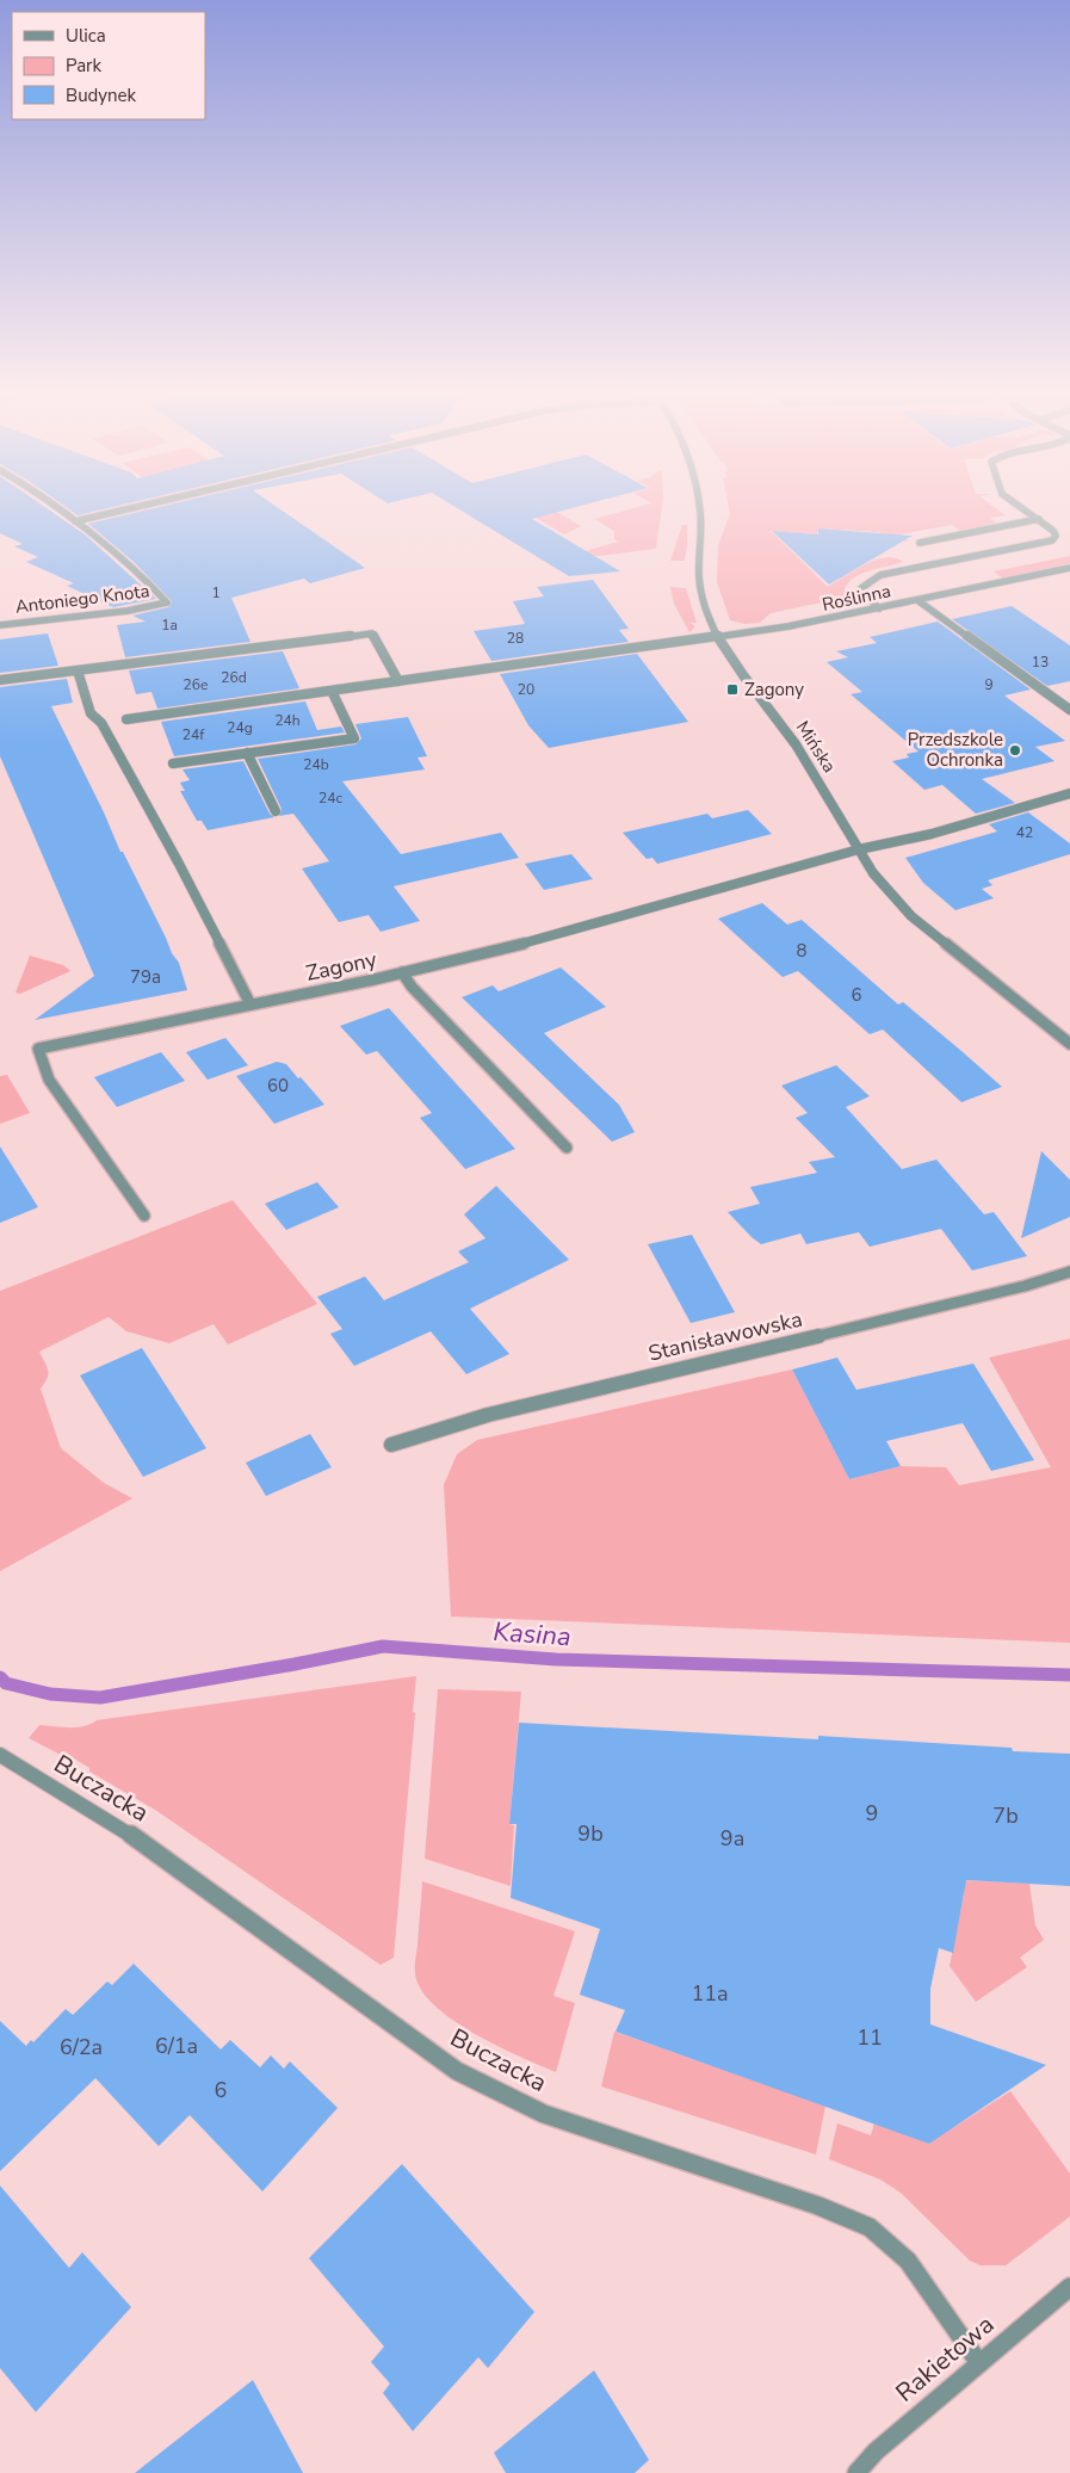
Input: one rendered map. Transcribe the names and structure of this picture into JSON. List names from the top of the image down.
{
  "streets": {
    "street": [
      "Roślinna",
      "Antoniego Knota",
      "Mińska",
      "Zagony",
      "Stanisławowska",
      "Buczacka",
      "Rakietowa"
    ]
  },
  "crossings": [
    ["Roślinna", "Mińska"],
    ["Mińska", "Zagony"],
    ["Buczacka", "Rakietowa"]
  ],
  "water": ["Kasina"],
  "places": {
    "transit": ["Zagony"],
    "other": ["Przedszkole Ochronka"]
  },
  "house_numbers": [
    "1",
    "1a",
    "28",
    "13",
    "26d",
    "26e",
    "9",
    "20",
    "24h",
    "24g",
    "24f",
    "24b",
    "24c",
    "42",
    "8",
    "79a",
    "6",
    "60",
    "9",
    "7b",
    "9b",
    "9a",
    "11a",
    "11",
    "6/1a",
    "6/2a",
    "6"
  ],
  "legend": ["Ulica", "Park", "Budynek"]
}
